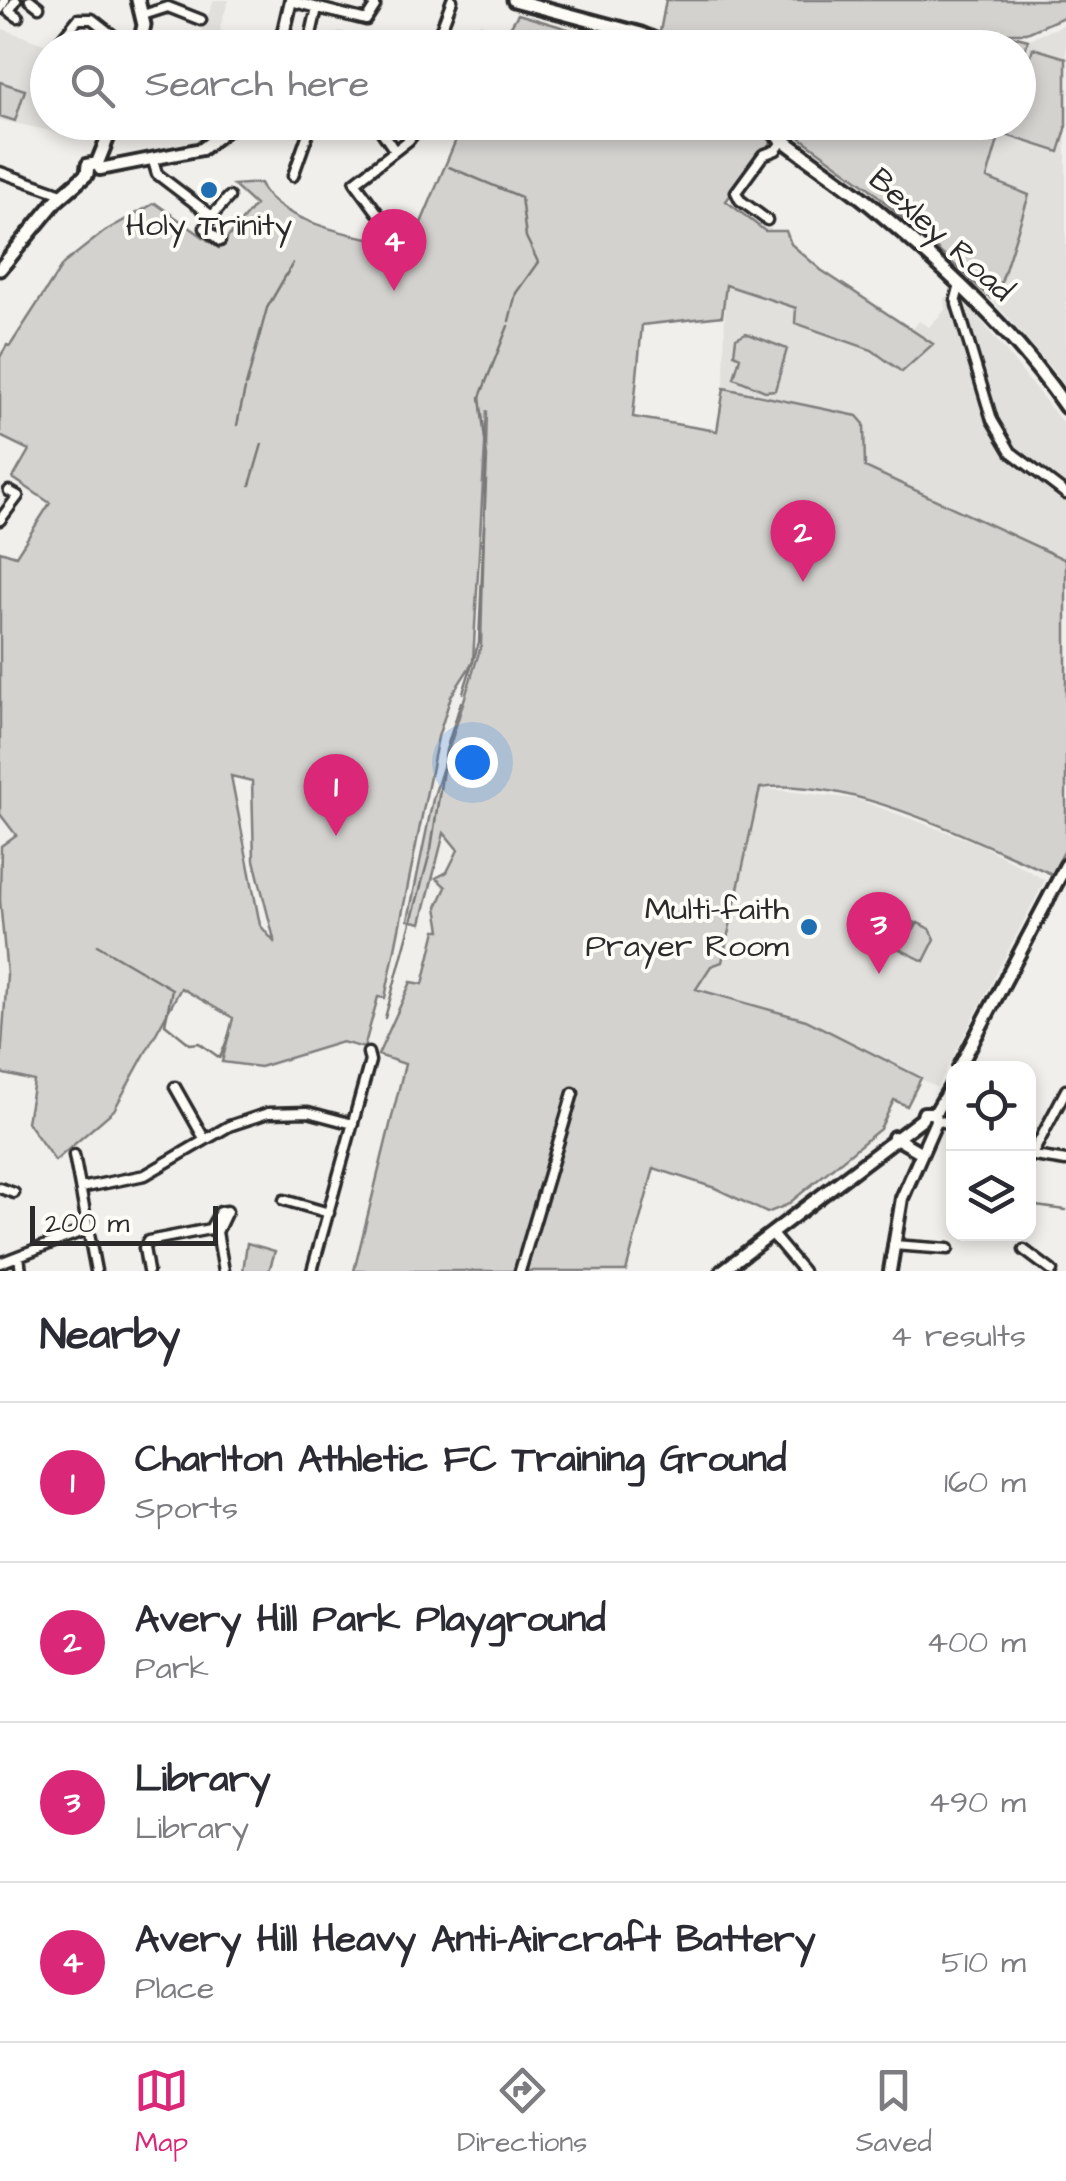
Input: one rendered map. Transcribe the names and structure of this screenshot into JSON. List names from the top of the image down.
{
  "streets": {
    "main road": ["Bexley Road"]
  },
  "places": ["Holy Trinity", "Multi-faith Prayer Room"],
  "scale_bar": "200 m",
  "page": {
    "search": "Search here",
    "pins": [
      "4",
      "2",
      "1",
      "3"
    ],
    "scale": "200 m",
    "heading": ["Nearby", "4 results"],
    "list": [
      {
        "mark": "1",
        "name": "Charlton Athletic FC Training Ground",
        "note": "Sports",
        "value": "160 m"
      },
      {
        "mark": "2",
        "name": "Avery Hill Park Playground",
        "note": "Park",
        "value": "400 m"
      },
      {
        "mark": "3",
        "name": "Library",
        "note": "Library",
        "value": "490 m"
      },
      {
        "mark": "4",
        "name": "Avery Hill Heavy Anti-Aircraft Battery",
        "note": "Place",
        "value": "510 m"
      }
    ],
    "nav": ["Map", "Directions", "Saved"]
  }
}
